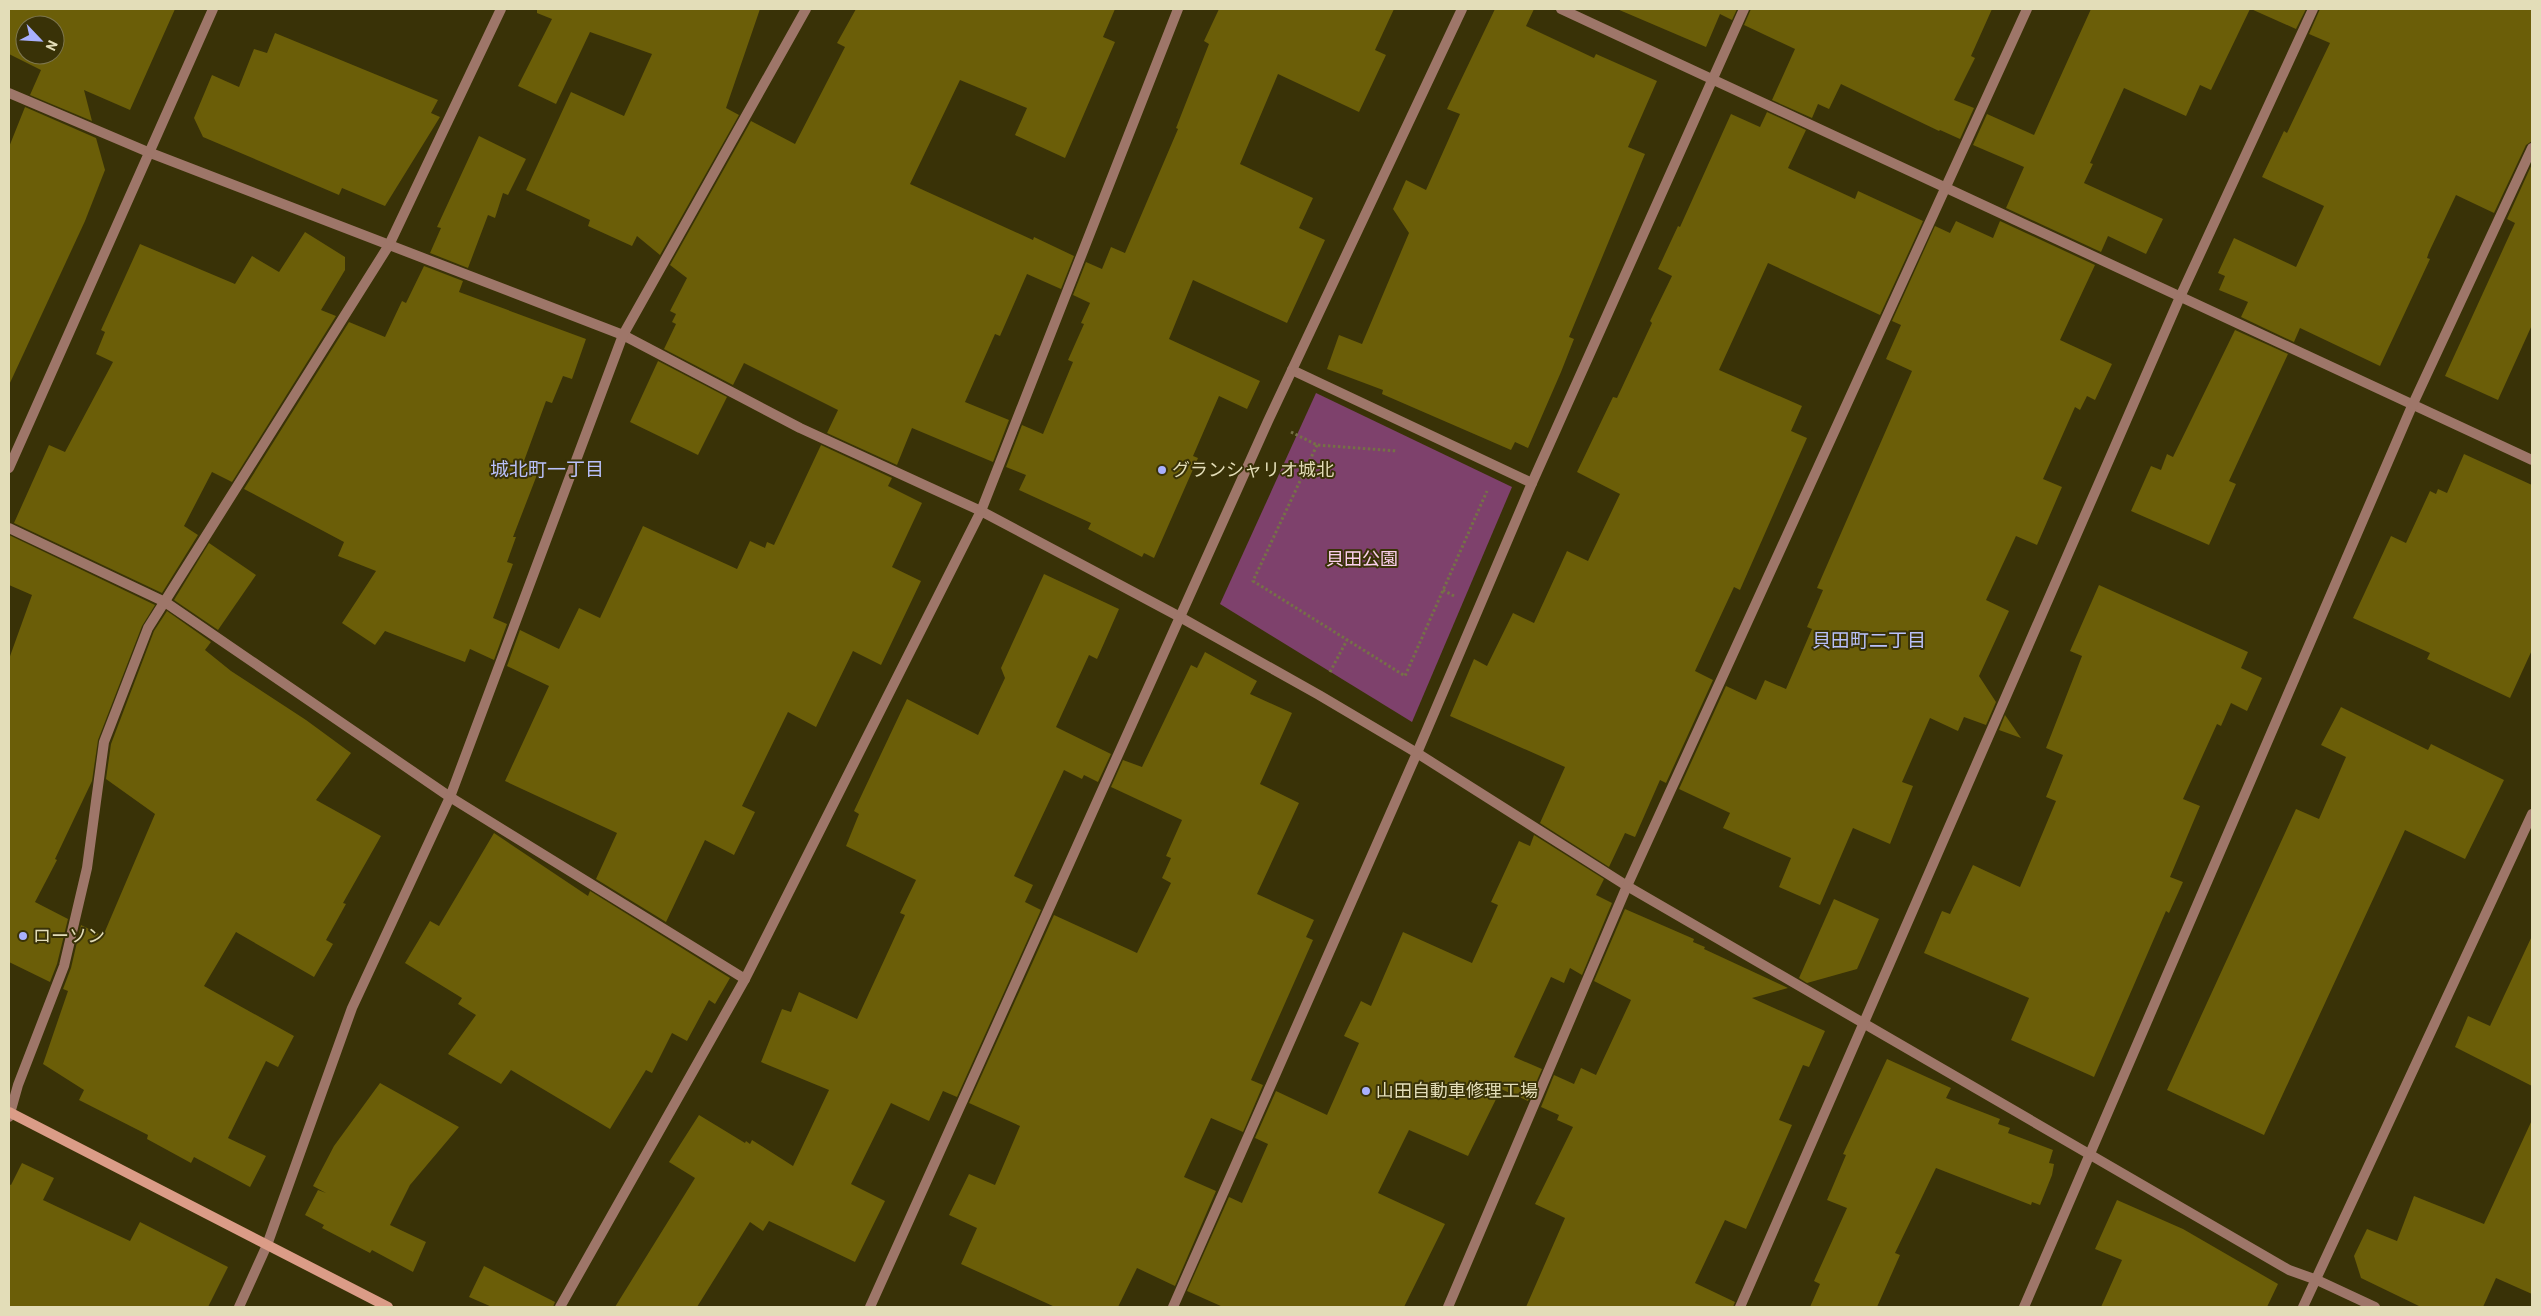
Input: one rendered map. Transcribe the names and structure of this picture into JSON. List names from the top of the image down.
{
  "districts": ["城北町一丁目", "貝田町二丁目"],
  "parks": ["貝田公園"],
  "places": ["グランシャリオ城北", "ローソン", "山田自動車修理工場"],
  "north": "bottom right"
}
